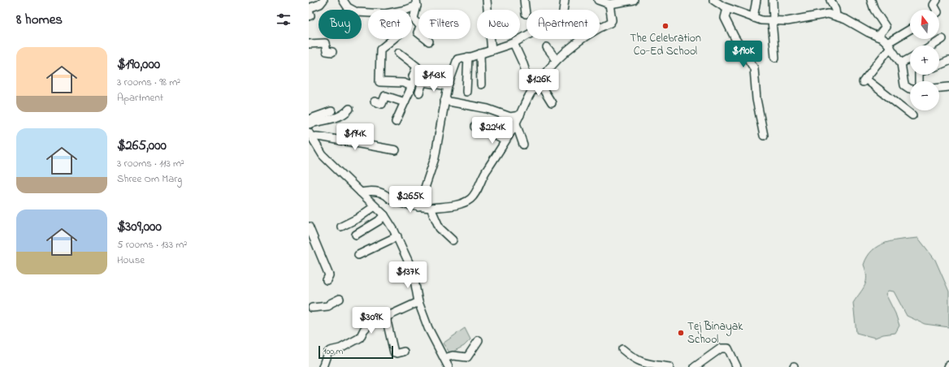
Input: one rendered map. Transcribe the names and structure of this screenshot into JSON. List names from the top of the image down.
{
  "places": ["The Celebration Co-Ed School", "Tej Binayak School"],
  "scale_bar": "100 m",
  "north": "top",
  "page": {
    "heading": "8 homes",
    "map_buttons": ["+", "−"],
    "chip": [
      "Buy",
      "Rent",
      "Filters",
      "New",
      "Apartment"
    ],
    "list": [
      {
        "name": "$190,000",
        "note": "3 rooms · 98 m² · Apartment"
      },
      {
        "name": "$265,000",
        "note": "3 rooms · 113 m² · Shree Om Marg"
      },
      {
        "name": "$309,000",
        "note": "5 rooms · 133 m² · House"
      }
    ],
    "price": [
      "$190K",
      "$143K",
      "$126K",
      "$224K",
      "$194K",
      "$265K",
      "$137K",
      "$309K"
    ],
    "scale": "100 m"
  }
}
